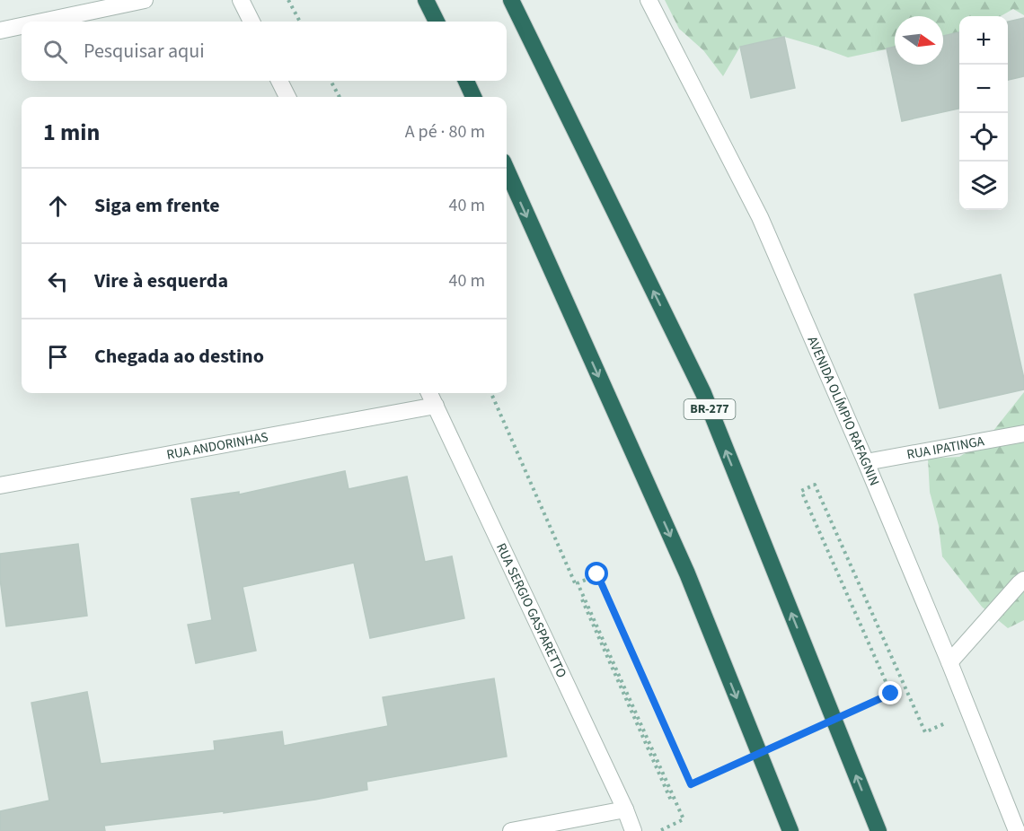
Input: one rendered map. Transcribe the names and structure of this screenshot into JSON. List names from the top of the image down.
{
  "streets": {
    "highway": ["BR-277"],
    "street": [
      "AVENIDA OLÍMPIO RAFAGNIN",
      "RUA ANDORINHAS",
      "RUA IPATINGA",
      "RUA SERGIO GASPARETTO"
    ]
  },
  "crossings": [
    ["AVENIDA OLÍMPIO RAFAGNIN", "RUA IPATINGA"],
    ["RUA ANDORINHAS", "RUA SERGIO GASPARETTO"]
  ],
  "north": "right",
  "page": {
    "map_buttons": ["+", "−"],
    "search": "Pesquisar aqui",
    "heading": ["1 min", "A pé · 80 m"],
    "list": [
      ["Siga em frente", "40 m"],
      ["Vire à esquerda", "40 m"],
      "Chegada ao destino"
    ]
  }
}
